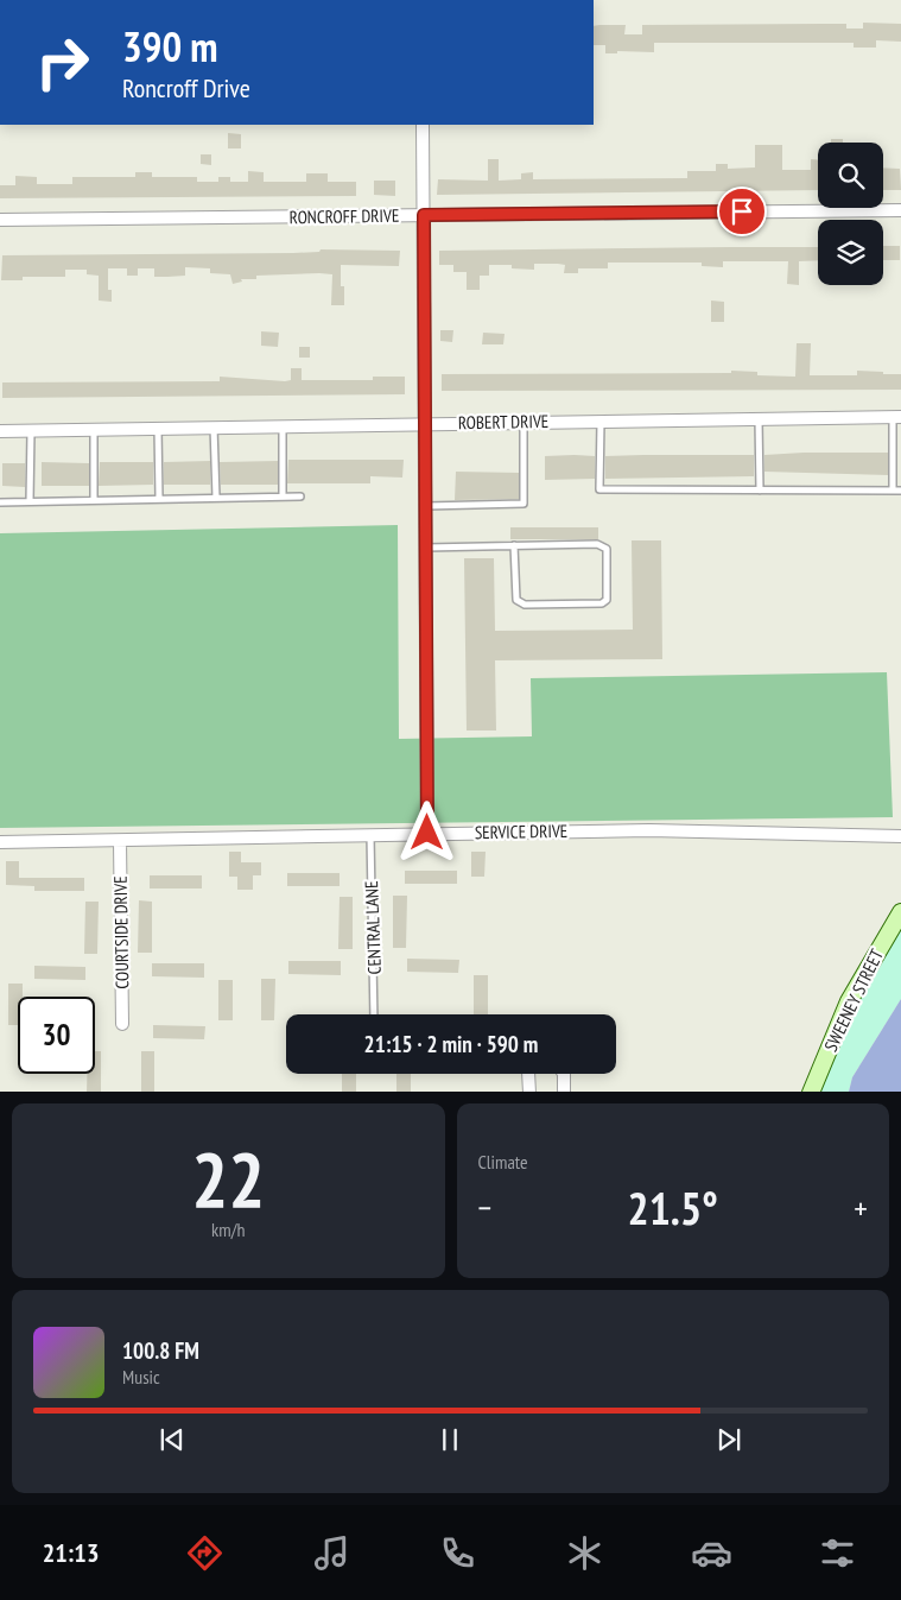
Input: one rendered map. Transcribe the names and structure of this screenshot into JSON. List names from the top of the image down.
{
  "streets": {
    "street": [
      "RONCROFF DRIVE",
      "ROBERT DRIVE",
      "SERVICE DRIVE",
      "COURTSIDE DRIVE",
      "SWEENEY STREET"
    ],
    "lane": ["CENTRAL LANE"]
  },
  "crossings": [
    ["SERVICE DRIVE", "CENTRAL LANE"],
    ["SERVICE DRIVE", "COURTSIDE DRIVE"]
  ],
  "page": {
    "turn": ["390 m", "Roncroff Drive"],
    "limit": "30",
    "trip": "21:15 · 2 min · 590 m",
    "tile": [
      ["22", "km/h"],
      "Climate"
    ],
    "heat": ["−", "21.5°", "+"],
    "song": ["100.8 FM", "Music"],
    "tabs": "21:13"
  }
}
